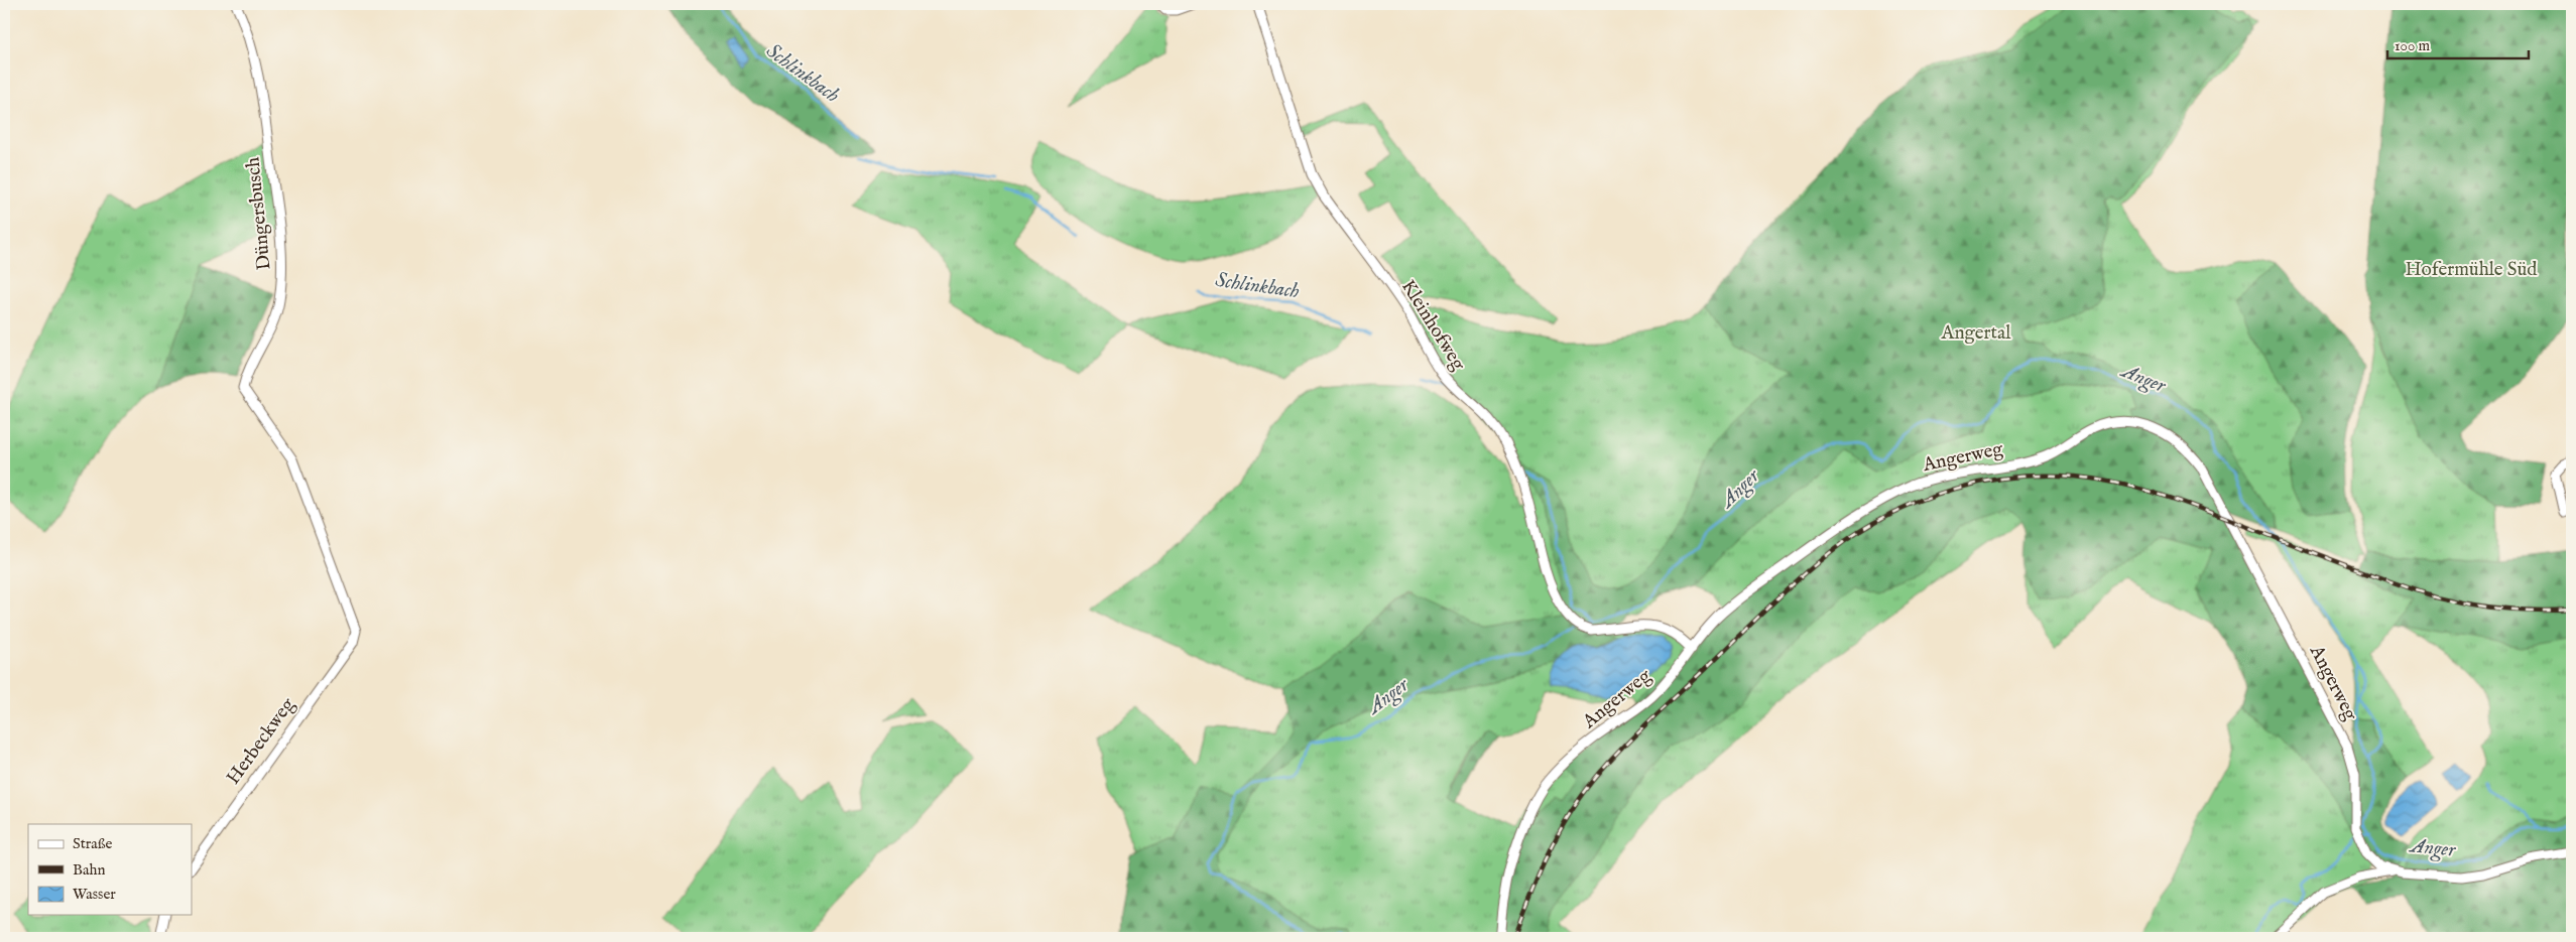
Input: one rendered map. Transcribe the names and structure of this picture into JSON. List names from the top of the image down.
{
  "streets": {
    "street": [
      "Düngersbusch",
      "Kleinhofweg",
      "Angerweg",
      "Herbeckweg"
    ]
  },
  "crossings": [
    ["Düngersbusch", "Herbeckweg"],
    ["Kleinhofweg", "Angerweg"]
  ],
  "water": ["Schlinkbach", "Anger"],
  "parks": ["Hofermühle Süd", "Angertal"],
  "legend": ["Straße", "Bahn", "Wasser"],
  "scale_bar": "100 m"
}
